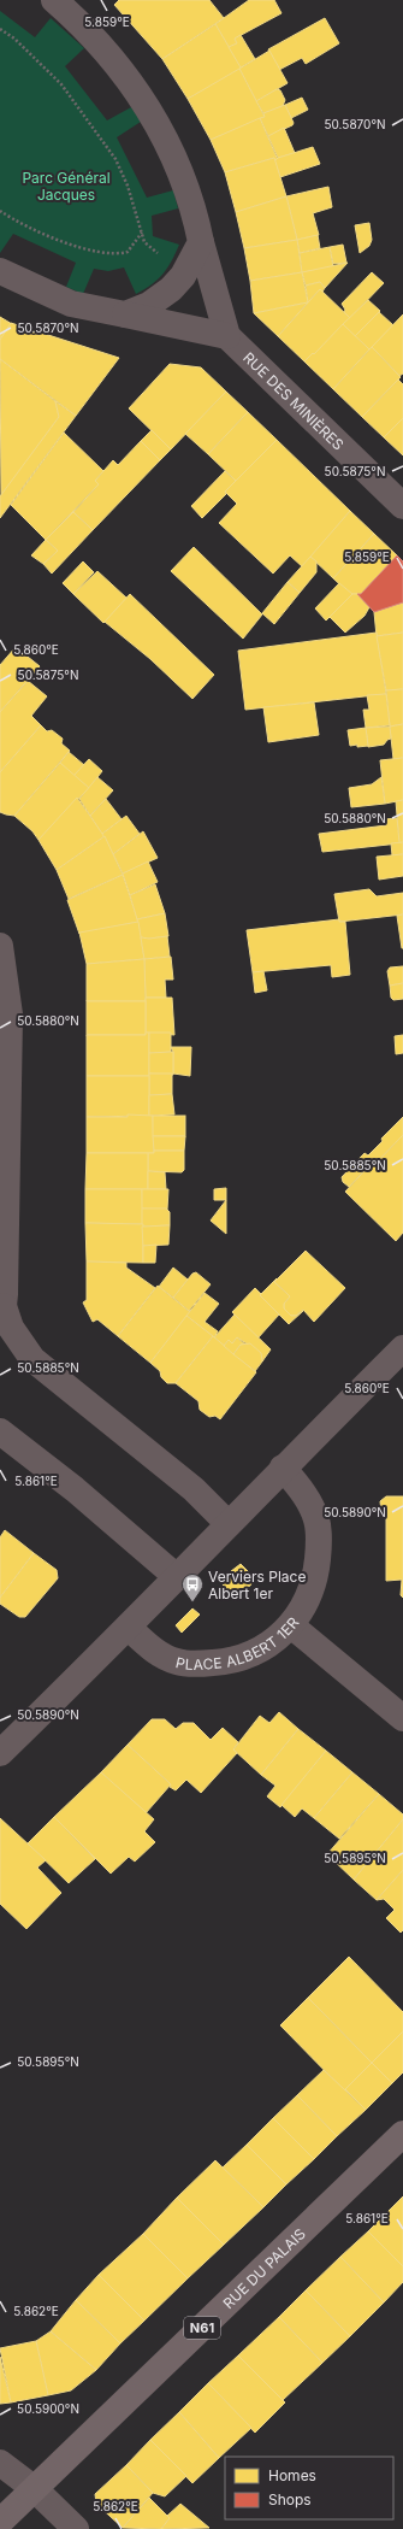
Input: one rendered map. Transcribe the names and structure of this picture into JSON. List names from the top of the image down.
{
  "streets": {
    "main road": ["RUE DU PALAIS", "N61"],
    "street": ["RUE DES MINIÈRES", "PLACE ALBERT 1ER"]
  },
  "parks": ["Parc Général Jacques"],
  "places": {
    "bus stop": ["Verviers Place Albert 1er"]
  },
  "legend": ["Homes", "Shops"],
  "coordinates": [
    "5.859°E",
    "50.5870°N",
    "50.5875°N",
    "5.860°E",
    "50.5880°N",
    "50.5885°N",
    "5.861°E",
    "50.5890°N",
    "50.5895°N",
    "5.862°E",
    "50.5900°N"
  ]
}
